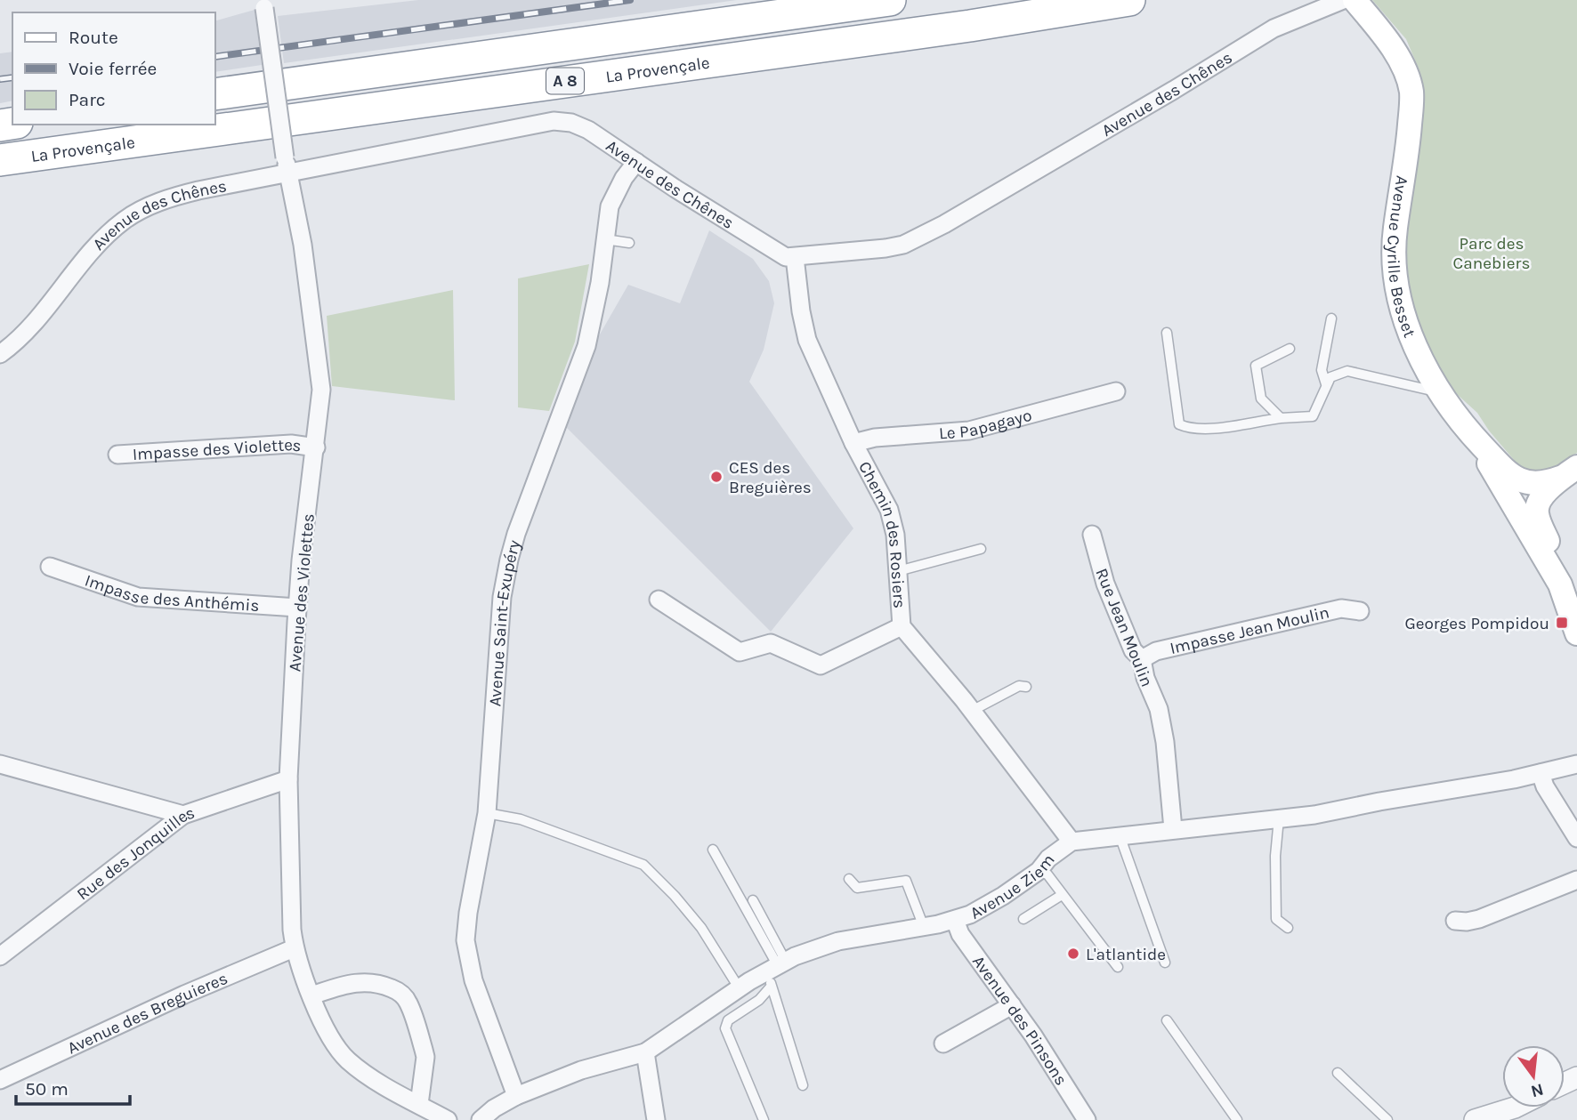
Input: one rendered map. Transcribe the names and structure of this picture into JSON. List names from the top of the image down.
{
  "streets": {
    "highway": ["La Provençale", "A 8"],
    "main road": ["Avenue Cyrille Besset"],
    "street": [
      "Avenue des Chênes",
      "Le Papagayo",
      "Impasse des Violettes",
      "Chemin des Rosiers",
      "Impasse des Anthémis",
      "Avenue des Violettes",
      "Avenue Saint-Exupéry",
      "Rue Jean Moulin",
      "Impasse Jean Moulin",
      "Rue des Jonquilles",
      "Avenue Ziem",
      "Avenue des Breguieres",
      "Avenue des Pinsons"
    ]
  },
  "crossings": [
    ["Avenue des Chênes", "Chemin des Rosiers"],
    ["Avenue des Chênes", "Avenue des Violettes"],
    ["Avenue des Chênes", "Avenue Saint-Exupéry"],
    ["Le Papagayo", "Chemin des Rosiers"],
    ["Impasse des Violettes", "Avenue des Violettes"],
    ["Chemin des Rosiers", "Avenue Ziem"],
    ["Impasse des Anthémis", "Avenue des Violettes"],
    ["Avenue des Violettes", "Rue des Jonquilles"],
    ["Avenue des Violettes", "Avenue des Breguieres"],
    ["Avenue Saint-Exupéry", "Avenue Ziem"],
    ["Rue Jean Moulin", "Impasse Jean Moulin"],
    ["Avenue Ziem", "Avenue des Pinsons"]
  ],
  "parks": ["Parc des Canebiers"],
  "places": {
    "other": ["CES des Breguières", "L'atlantide"],
    "transit": ["Georges Pompidou"]
  },
  "legend": ["Route", "Voie ferrée", "Parc"],
  "scale_bar": "50 m",
  "north": "bottom"
}
